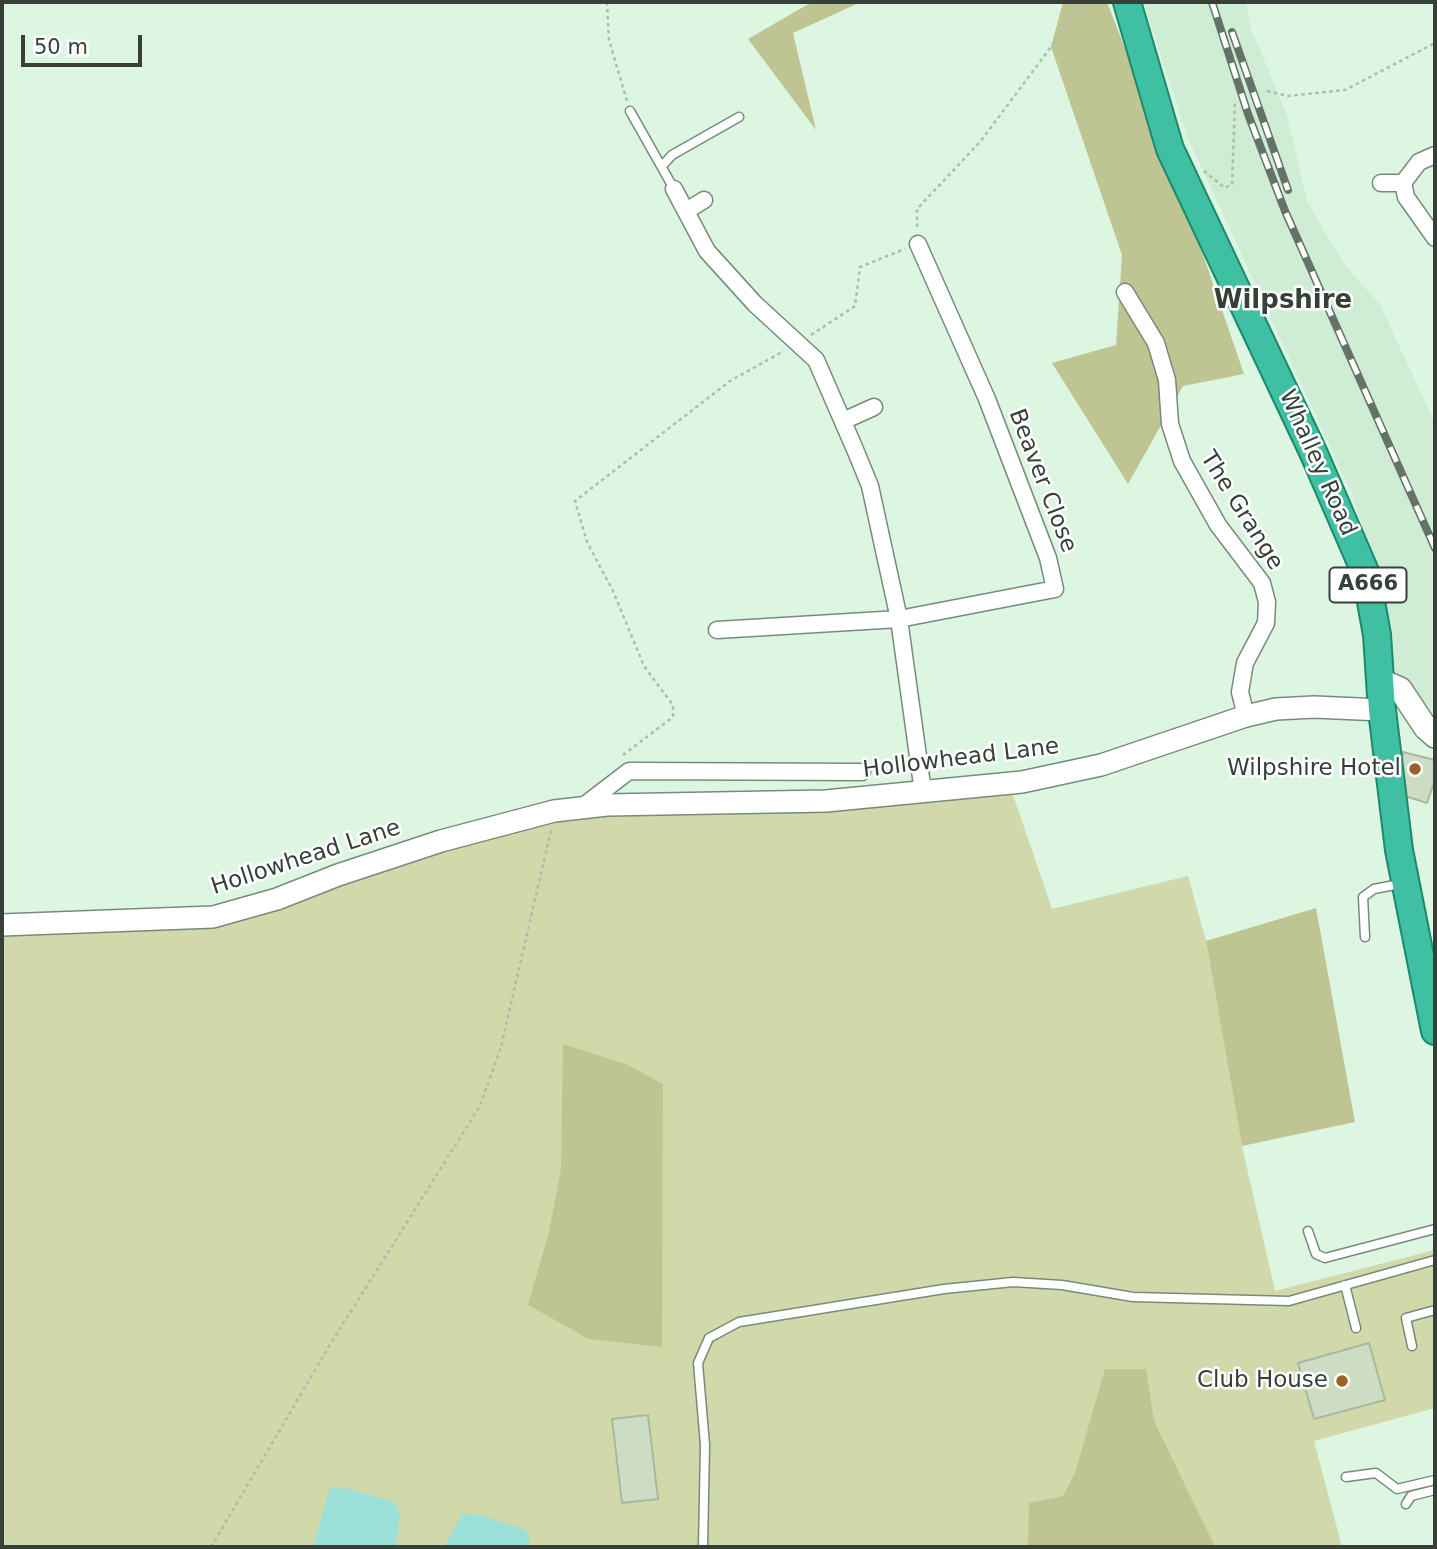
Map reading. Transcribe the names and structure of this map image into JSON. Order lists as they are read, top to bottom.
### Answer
{
  "streets": {
    "highway": ["Whalley Road", "A666"],
    "street": ["Beaver Close", "The Grange", "Hollowhead Lane"]
  },
  "crossings": [
    ["Whalley Road", "Hollowhead Lane"],
    ["The Grange", "Hollowhead Lane"]
  ],
  "districts": ["Wilpshire"],
  "places": ["Wilpshire Hotel", "Club House"],
  "scale_bar": "50 m"
}
